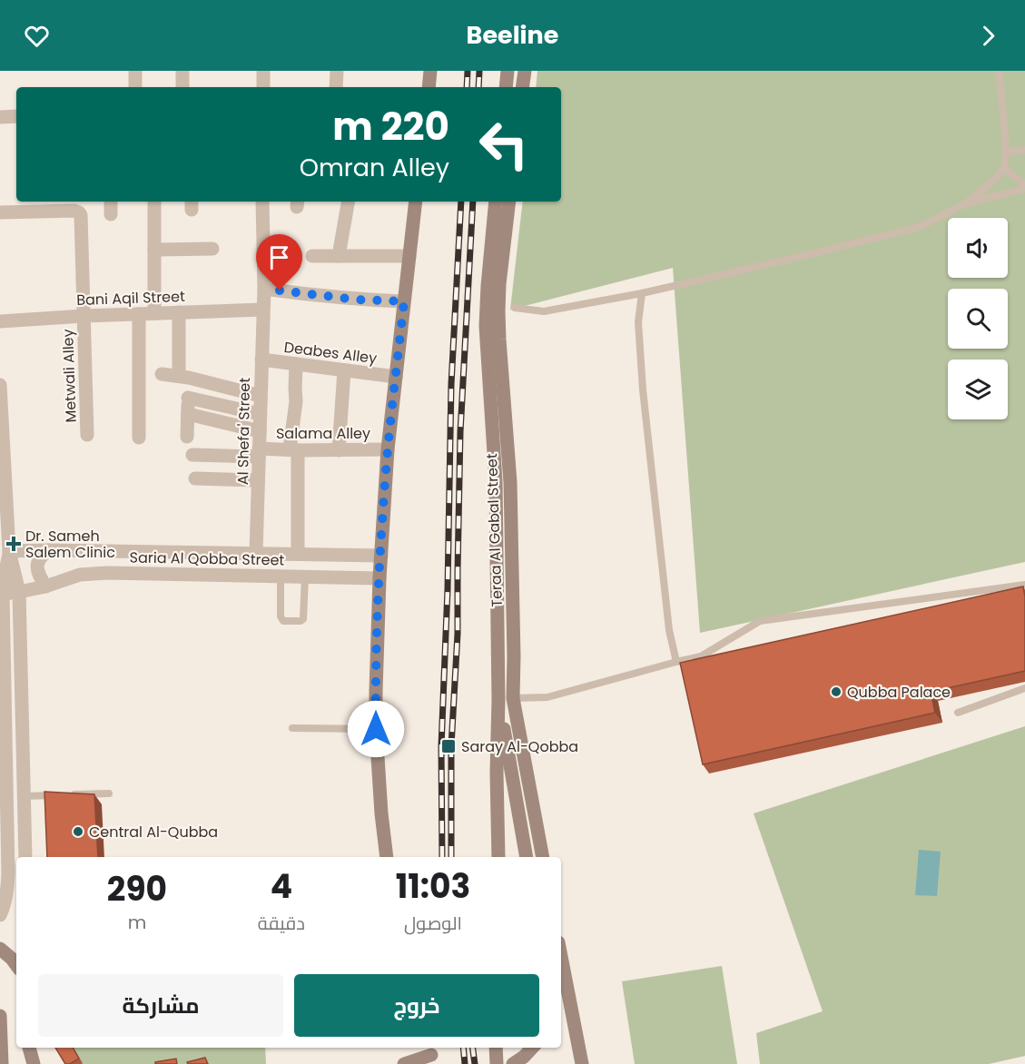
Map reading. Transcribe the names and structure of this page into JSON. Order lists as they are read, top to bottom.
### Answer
{
  "streets": {
    "main road": ["Teraa Al Gabal Street"],
    "street": [
      "Bani Aqil Street",
      "Deabes Alley",
      "Metwali Alley",
      "Al Shefa' Street",
      "Salama Alley",
      "Saria Al Qobba Street"
    ]
  },
  "crossings": [
    ["Bani Aqil Street", "Metwali Alley"],
    ["Bani Aqil Street", "Al Shefa' Street"],
    ["Deabes Alley", "Al Shefa' Street"],
    ["Al Shefa' Street", "Salama Alley"],
    ["Al Shefa' Street", "Saria Al Qobba Street"]
  ],
  "places": {
    "health": ["Dr. Sameh Salem Clinic"],
    "other": ["Qubba Palace", "Central Al-Qubba"],
    "transit": ["Saray Al-Qobba"]
  },
  "page": {
    "header": "Beeline",
    "turn": ["220 m", "Omran Alley"],
    "eta": [
      "11:03",
      "الوصول",
      "4",
      "دقيقة",
      "290",
      "m"
    ],
    "buttons": ["خروج", "مشاركة"]
  }
}
